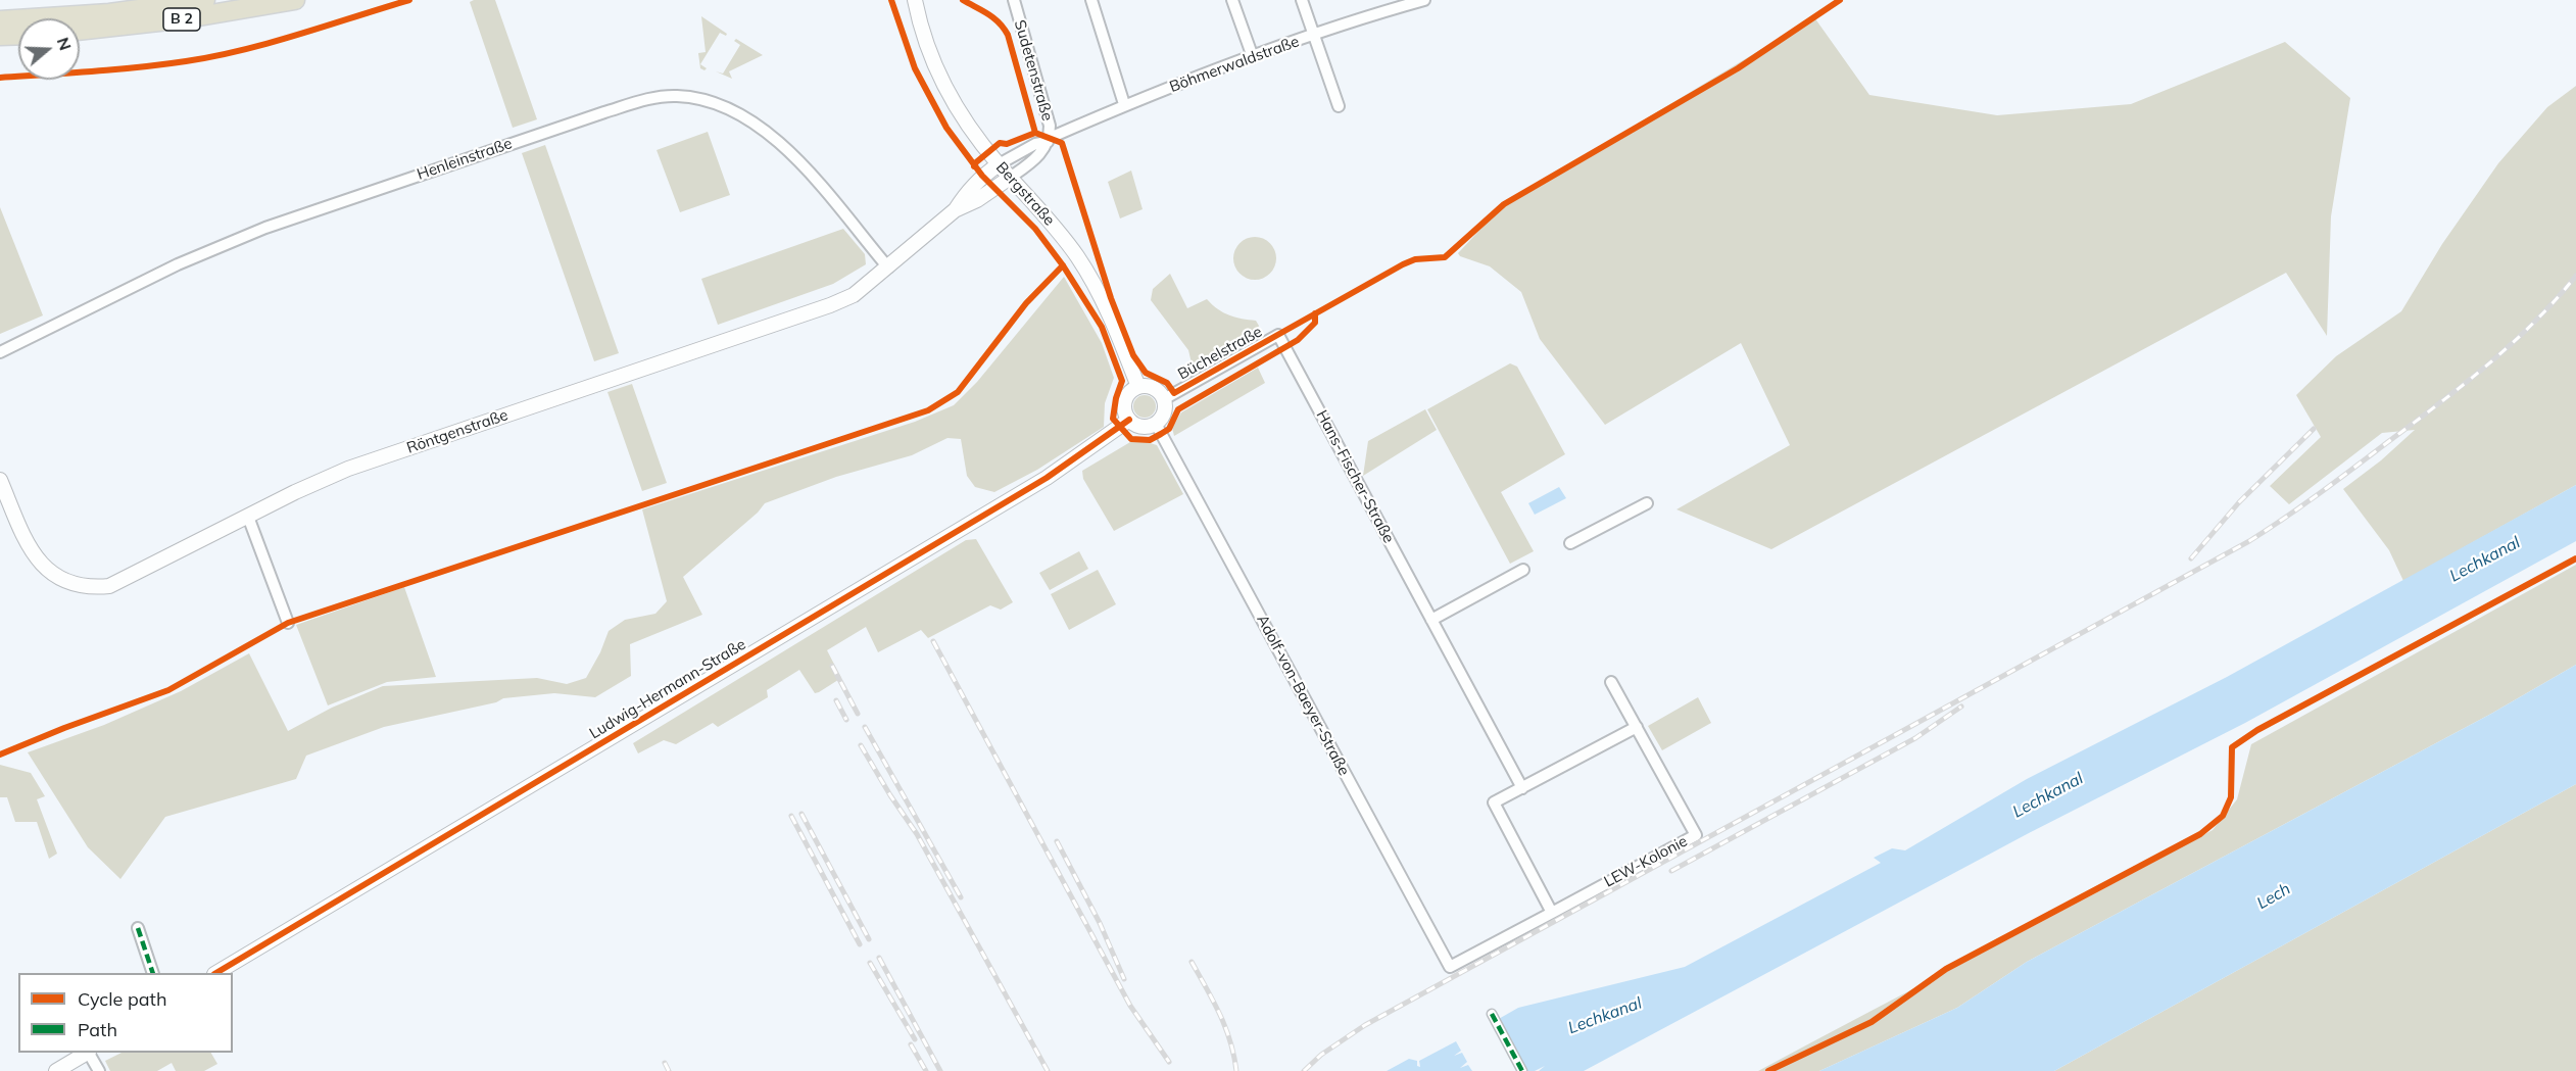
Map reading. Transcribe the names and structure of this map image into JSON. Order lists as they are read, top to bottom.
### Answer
{
  "streets": {
    "highway": ["B 2"],
    "street": [
      "Böhmerwaldstraße",
      "Sudetenstraße",
      "Henleinstraße",
      "Bergstraße",
      "Büchelstraße",
      "Röntgenstraße",
      "Hans-Fischer-Straße",
      "Ludwig-Hermann-Straße",
      "Adolf-von-Baeyer-Straße",
      "LEW-Kolonie"
    ]
  },
  "crossings": [
    ["Böhmerwaldstraße", "Sudetenstraße"],
    ["Sudetenstraße", "Bergstraße"],
    ["Sudetenstraße", "Röntgenstraße"],
    ["Henleinstraße", "Röntgenstraße"],
    ["Bergstraße", "Büchelstraße"],
    ["Bergstraße", "Röntgenstraße"],
    ["Bergstraße", "Ludwig-Hermann-Straße"],
    ["Bergstraße", "Adolf-von-Baeyer-Straße"],
    ["Büchelstraße", "Hans-Fischer-Straße"],
    ["Büchelstraße", "Ludwig-Hermann-Straße"],
    ["Büchelstraße", "Adolf-von-Baeyer-Straße"],
    ["Ludwig-Hermann-Straße", "Adolf-von-Baeyer-Straße"],
    ["Adolf-von-Baeyer-Straße", "LEW-Kolonie"]
  ],
  "water": ["Lechkanal", "Lech"],
  "legend": ["Cycle path", "Path"],
  "north": "right"
}
